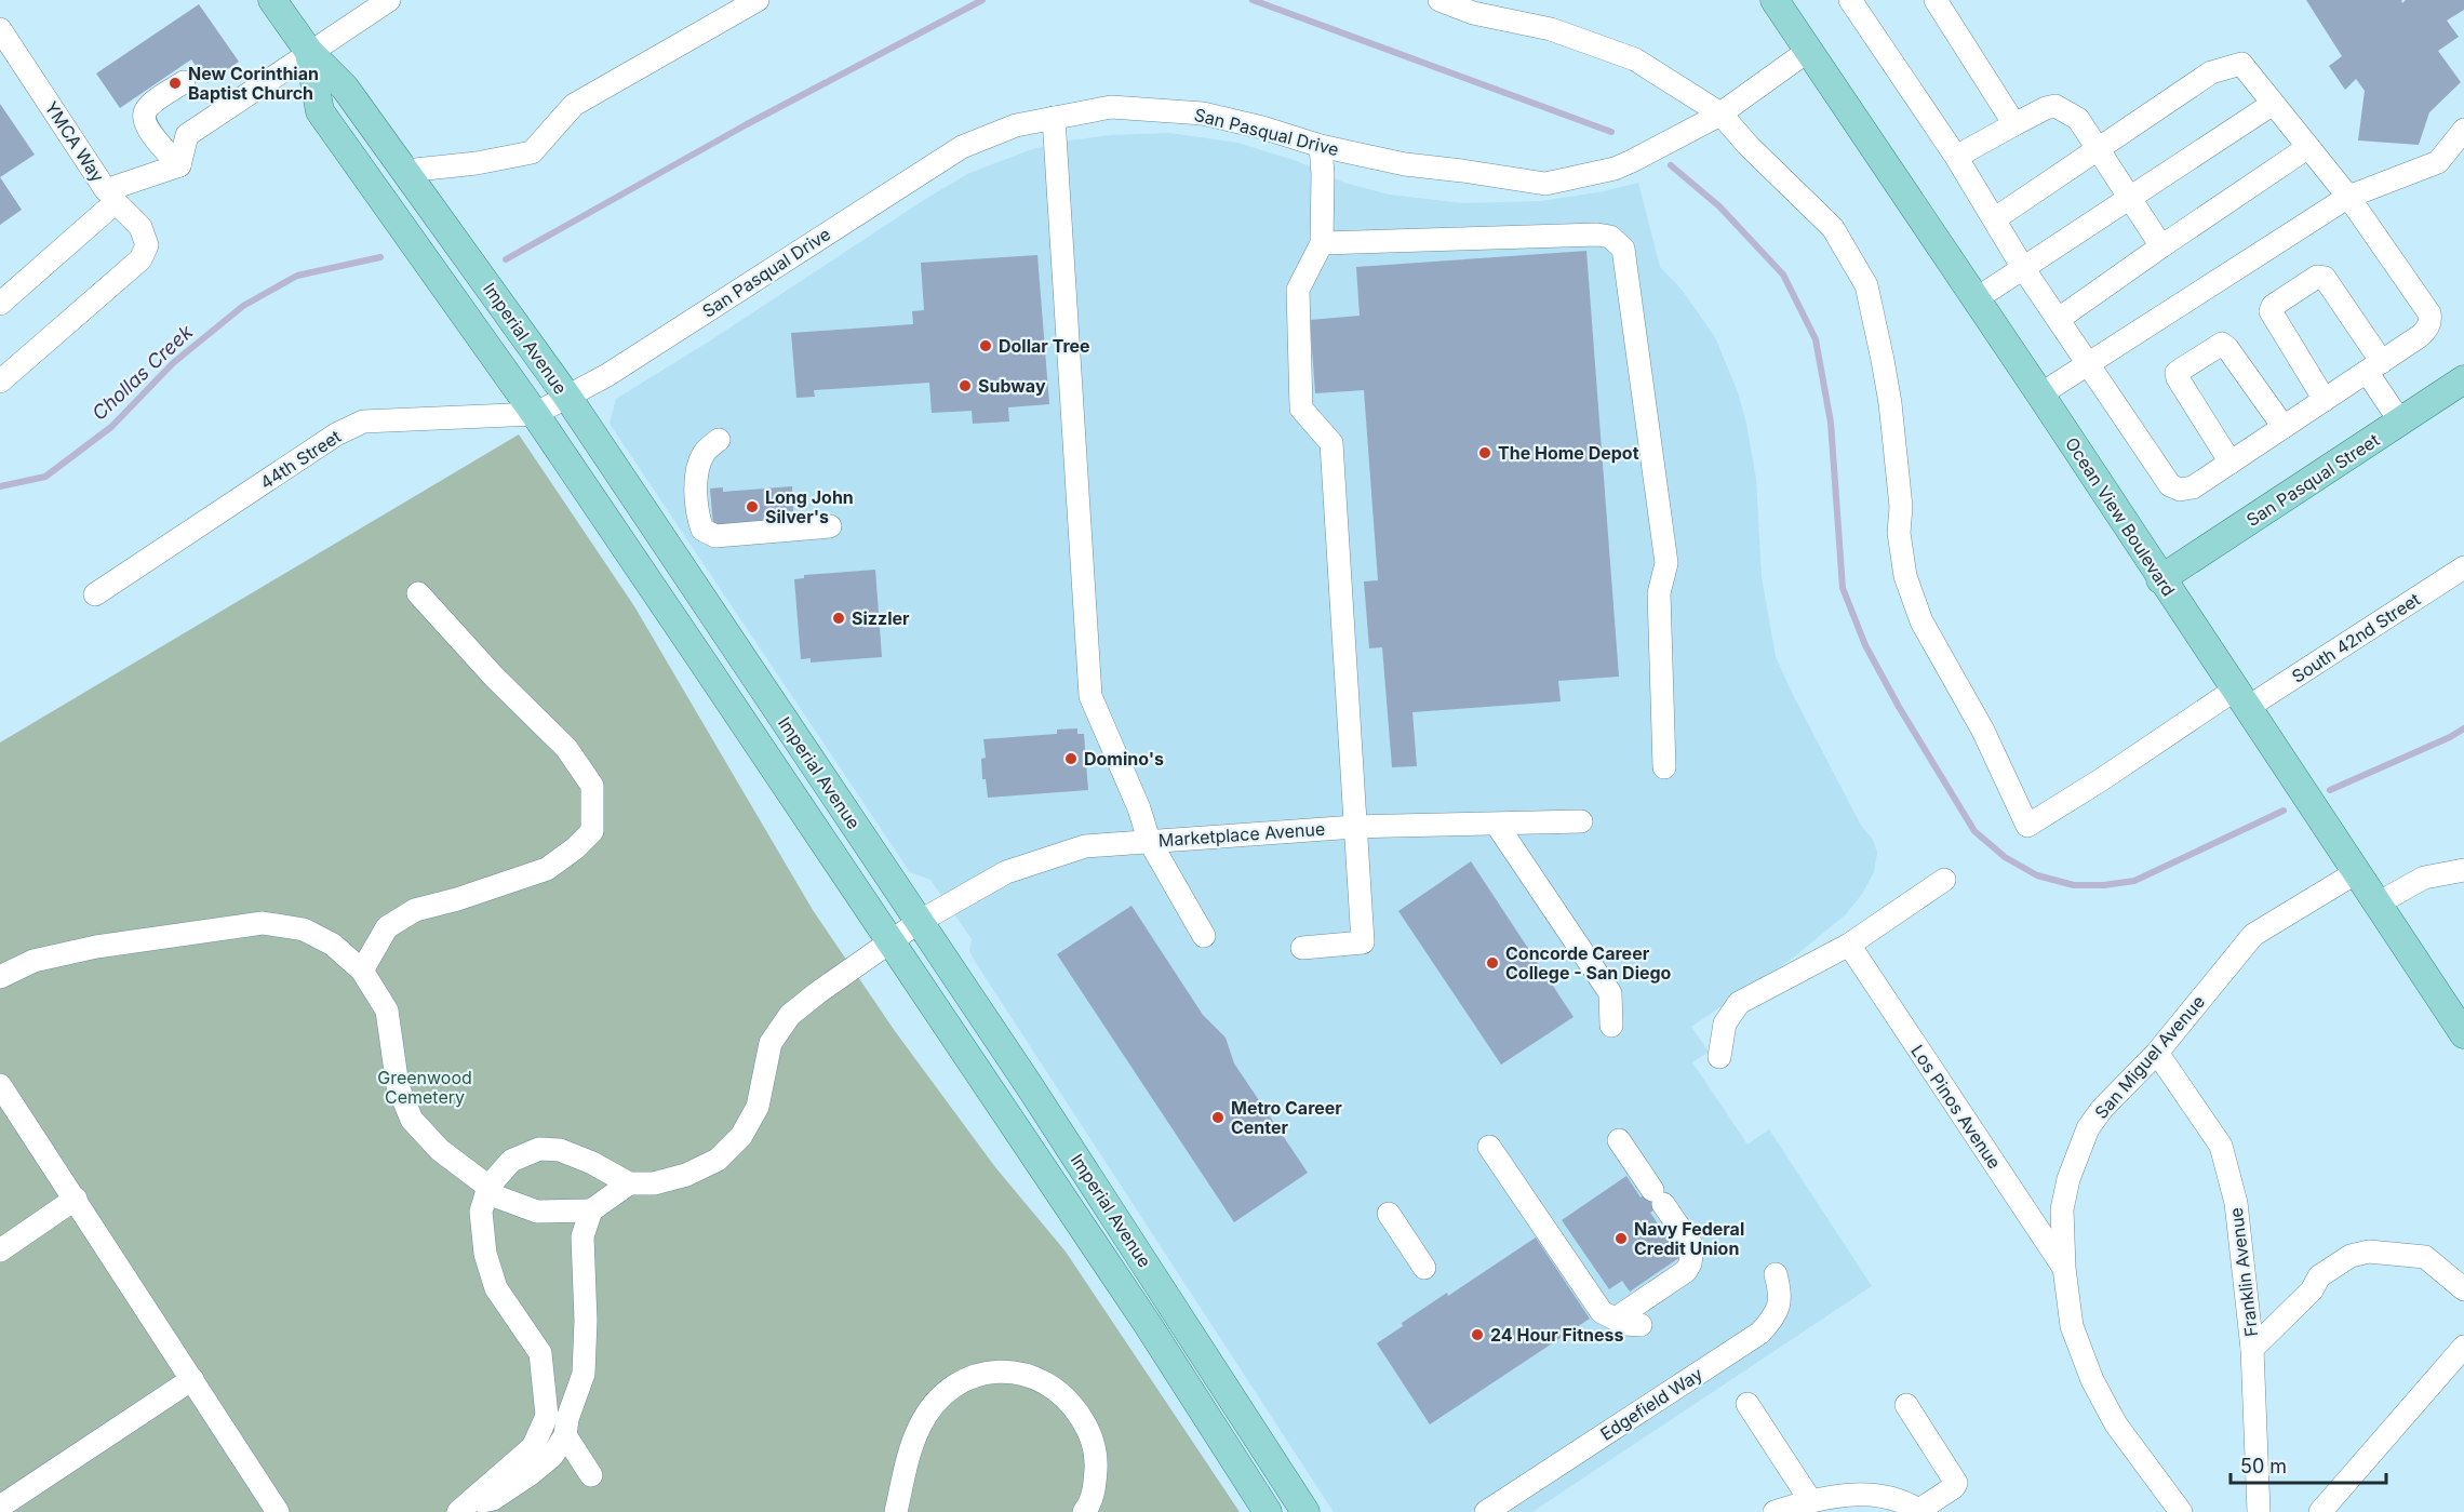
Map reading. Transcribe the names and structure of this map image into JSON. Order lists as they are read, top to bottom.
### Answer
{
  "streets": {
    "main road": ["Imperial Avenue", "San Pasqual Street", "Ocean View Boulevard"],
    "street": [
      "San Pasqual Drive",
      "YMCA Way",
      "44th Street",
      "South 42nd Street",
      "Marketplace Avenue",
      "San Miguel Avenue",
      "Los Pinos Avenue",
      "Franklin Avenue",
      "Edgefield Way"
    ]
  },
  "crossings": [
    ["San Pasqual Drive", "Imperial Avenue"],
    ["San Pasqual Drive", "44th Street"],
    ["San Pasqual Drive", "Ocean View Boulevard"],
    ["Imperial Avenue", "44th Street"],
    ["Imperial Avenue", "Marketplace Avenue"],
    ["San Pasqual Street", "Ocean View Boulevard"],
    ["Ocean View Boulevard", "South 42nd Street"],
    ["Ocean View Boulevard", "San Miguel Avenue"],
    ["San Miguel Avenue", "Los Pinos Avenue"],
    ["San Miguel Avenue", "Franklin Avenue"]
  ],
  "water": ["Chollas Creek"],
  "parks": ["Greenwood Cemetery"],
  "places": [
    "New Corinthian Baptist Church",
    "Dollar Tree",
    "Subway",
    "The Home Depot",
    "Long John Silver's",
    "Sizzler",
    "Domino's",
    "Concorde Career College - San Diego",
    "Metro Career Center",
    "Navy Federal Credit Union",
    "24 Hour Fitness"
  ],
  "scale_bar": "50 m"
}
